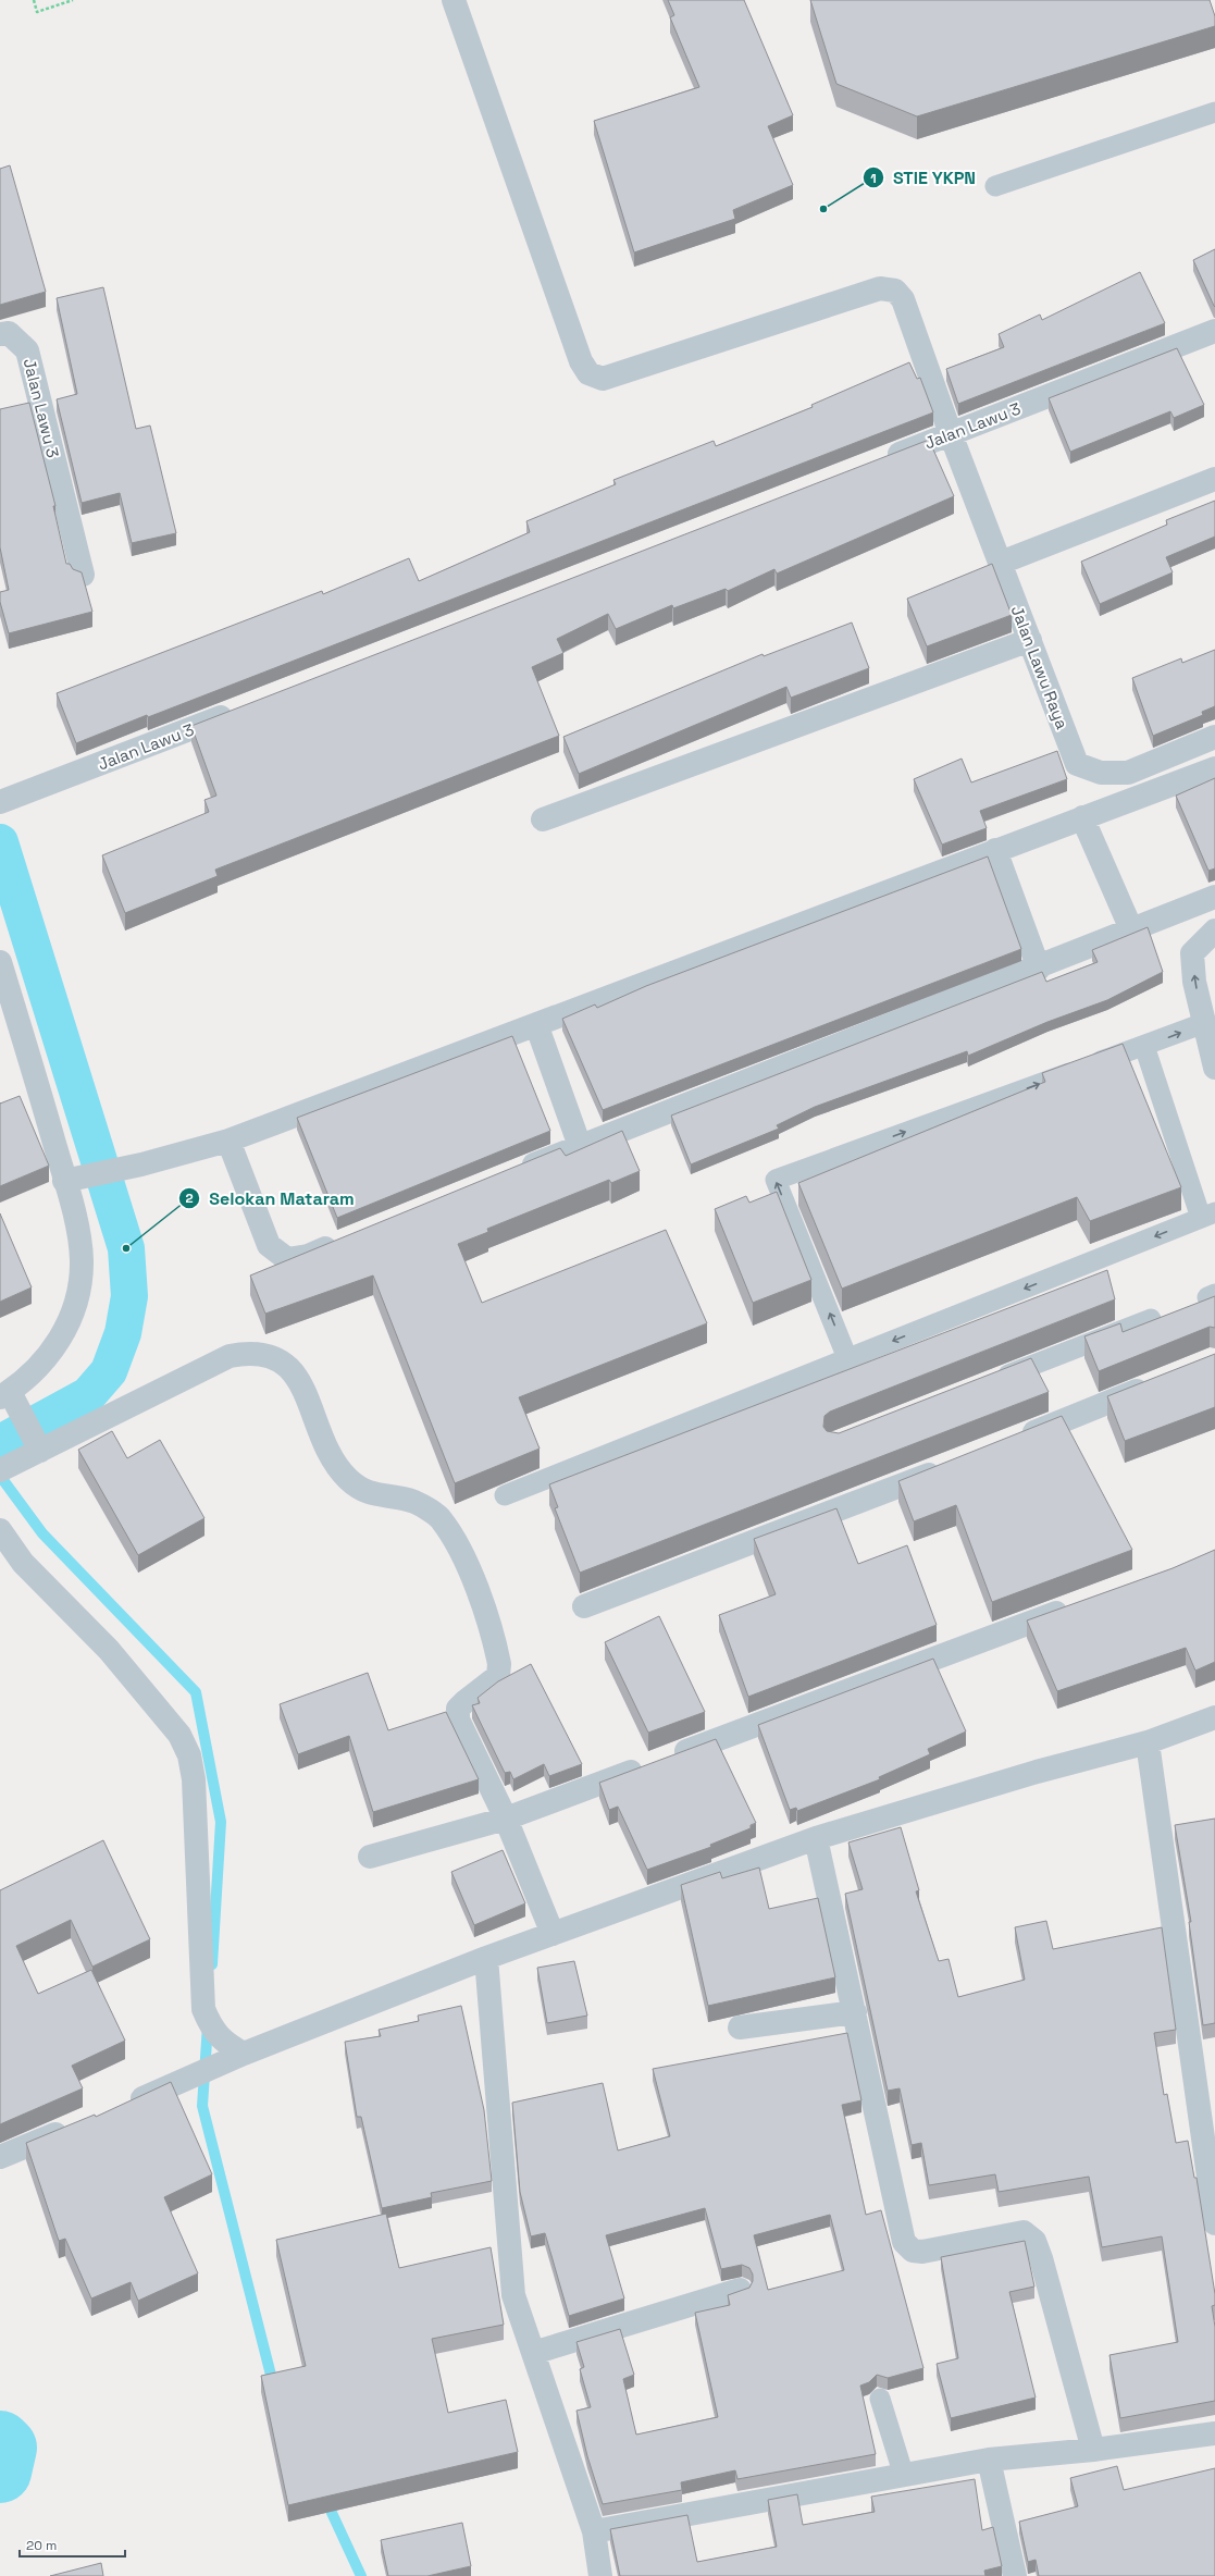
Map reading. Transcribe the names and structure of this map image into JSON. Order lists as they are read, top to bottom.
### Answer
{
  "streets": {
    "street": ["Jalan Lawu 3", "Jalan Lawu Raya"]
  },
  "crossings": [
    ["Jalan Lawu 3", "Jalan Lawu Raya"]
  ],
  "places": ["STIE YKPN", "Selokan Mataram"],
  "scale_bar": "20 m"
}
